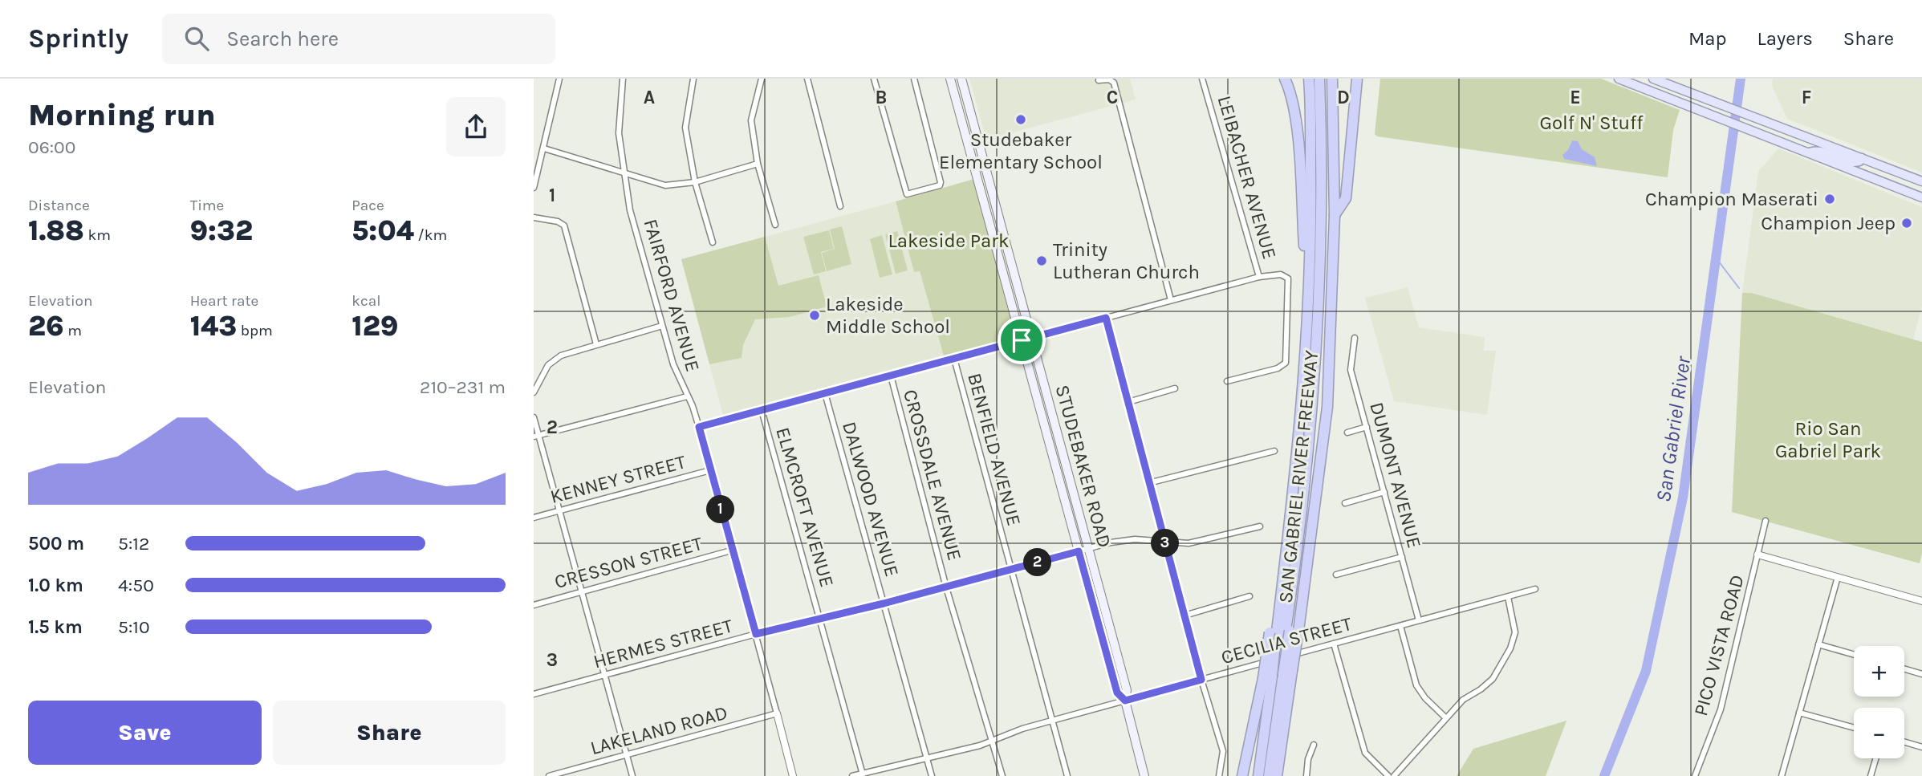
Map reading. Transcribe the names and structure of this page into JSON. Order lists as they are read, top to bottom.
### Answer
{
  "streets": {
    "highway": ["SAN GABRIEL RIVER FREEWAY"],
    "main road": ["STUDEBAKER ROAD"],
    "street": [
      "LEIBACHER AVENUE",
      "FAIRFORD AVENUE",
      "BENFIELD AVENUE",
      "CROSSDALE AVENUE",
      "DUMONT AVENUE",
      "KENNEY STREET",
      "DALWOOD AVENUE",
      "ELMCROFT AVENUE",
      "CRESSON STREET",
      "CECILIA STREET",
      "HERMES STREET",
      "PICO VISTA ROAD",
      "LAKELAND ROAD"
    ]
  },
  "crossings": [
    ["LEIBACHER AVENUE", "KENNEY STREET"],
    ["FAIRFORD AVENUE", "KENNEY STREET"],
    ["FAIRFORD AVENUE", "CRESSON STREET"],
    ["FAIRFORD AVENUE", "HERMES STREET"],
    ["FAIRFORD AVENUE", "LAKELAND ROAD"],
    ["BENFIELD AVENUE", "KENNEY STREET"],
    ["BENFIELD AVENUE", "CECILIA STREET"],
    ["BENFIELD AVENUE", "HERMES STREET"],
    ["STUDEBAKER ROAD", "KENNEY STREET"],
    ["STUDEBAKER ROAD", "CECILIA STREET"],
    ["STUDEBAKER ROAD", "HERMES STREET"],
    ["CROSSDALE AVENUE", "KENNEY STREET"],
    ["CROSSDALE AVENUE", "CECILIA STREET"],
    ["CROSSDALE AVENUE", "HERMES STREET"],
    ["DUMONT AVENUE", "CECILIA STREET"],
    ["KENNEY STREET", "DALWOOD AVENUE"],
    ["KENNEY STREET", "ELMCROFT AVENUE"],
    ["DALWOOD AVENUE", "CECILIA STREET"],
    ["DALWOOD AVENUE", "HERMES STREET"],
    ["ELMCROFT AVENUE", "CECILIA STREET"],
    ["ELMCROFT AVENUE", "HERMES STREET"]
  ],
  "water": ["San Gabriel River"],
  "parks": ["Golf N' Stuff", "Lakeside Park", "Rio San Gabriel Park"],
  "places": [
    "Studebaker Elementary School",
    "Champion Maserati",
    "Champion Jeep",
    "Trinity Lutheran Church",
    "Lakeside Middle School"
  ],
  "page": {
    "header": "Sprintly",
    "search": "Search here",
    "nav": ["Map", "Layers", "Share"],
    "heading": ["Morning run", "06:00"],
    "stats": [
      ["Distance", "1.88 km"],
      ["Time", "9:32"],
      ["Pace", "5:04 /km"],
      ["Elevation", "26 m"],
      ["Heart rate", "143 bpm"],
      ["kcal", "129"]
    ],
    "chart": ["Elevation", "210–231 m"],
    "pins": ["1", "3", "2"],
    "list": [
      {
        "name": "500 m",
        "note": "5:12"
      },
      {
        "name": "1.0 km",
        "note": "4:50"
      },
      {
        "name": "1.5 km",
        "note": "5:10"
      }
    ],
    "map_buttons": ["+", "−"],
    "buttons": ["Save", "Share"]
  },
  "grid": {
    "columns": [
      "A",
      "B",
      "C",
      "D",
      "E",
      "F"
    ],
    "rows": ["1", "2", "3"]
  }
}
